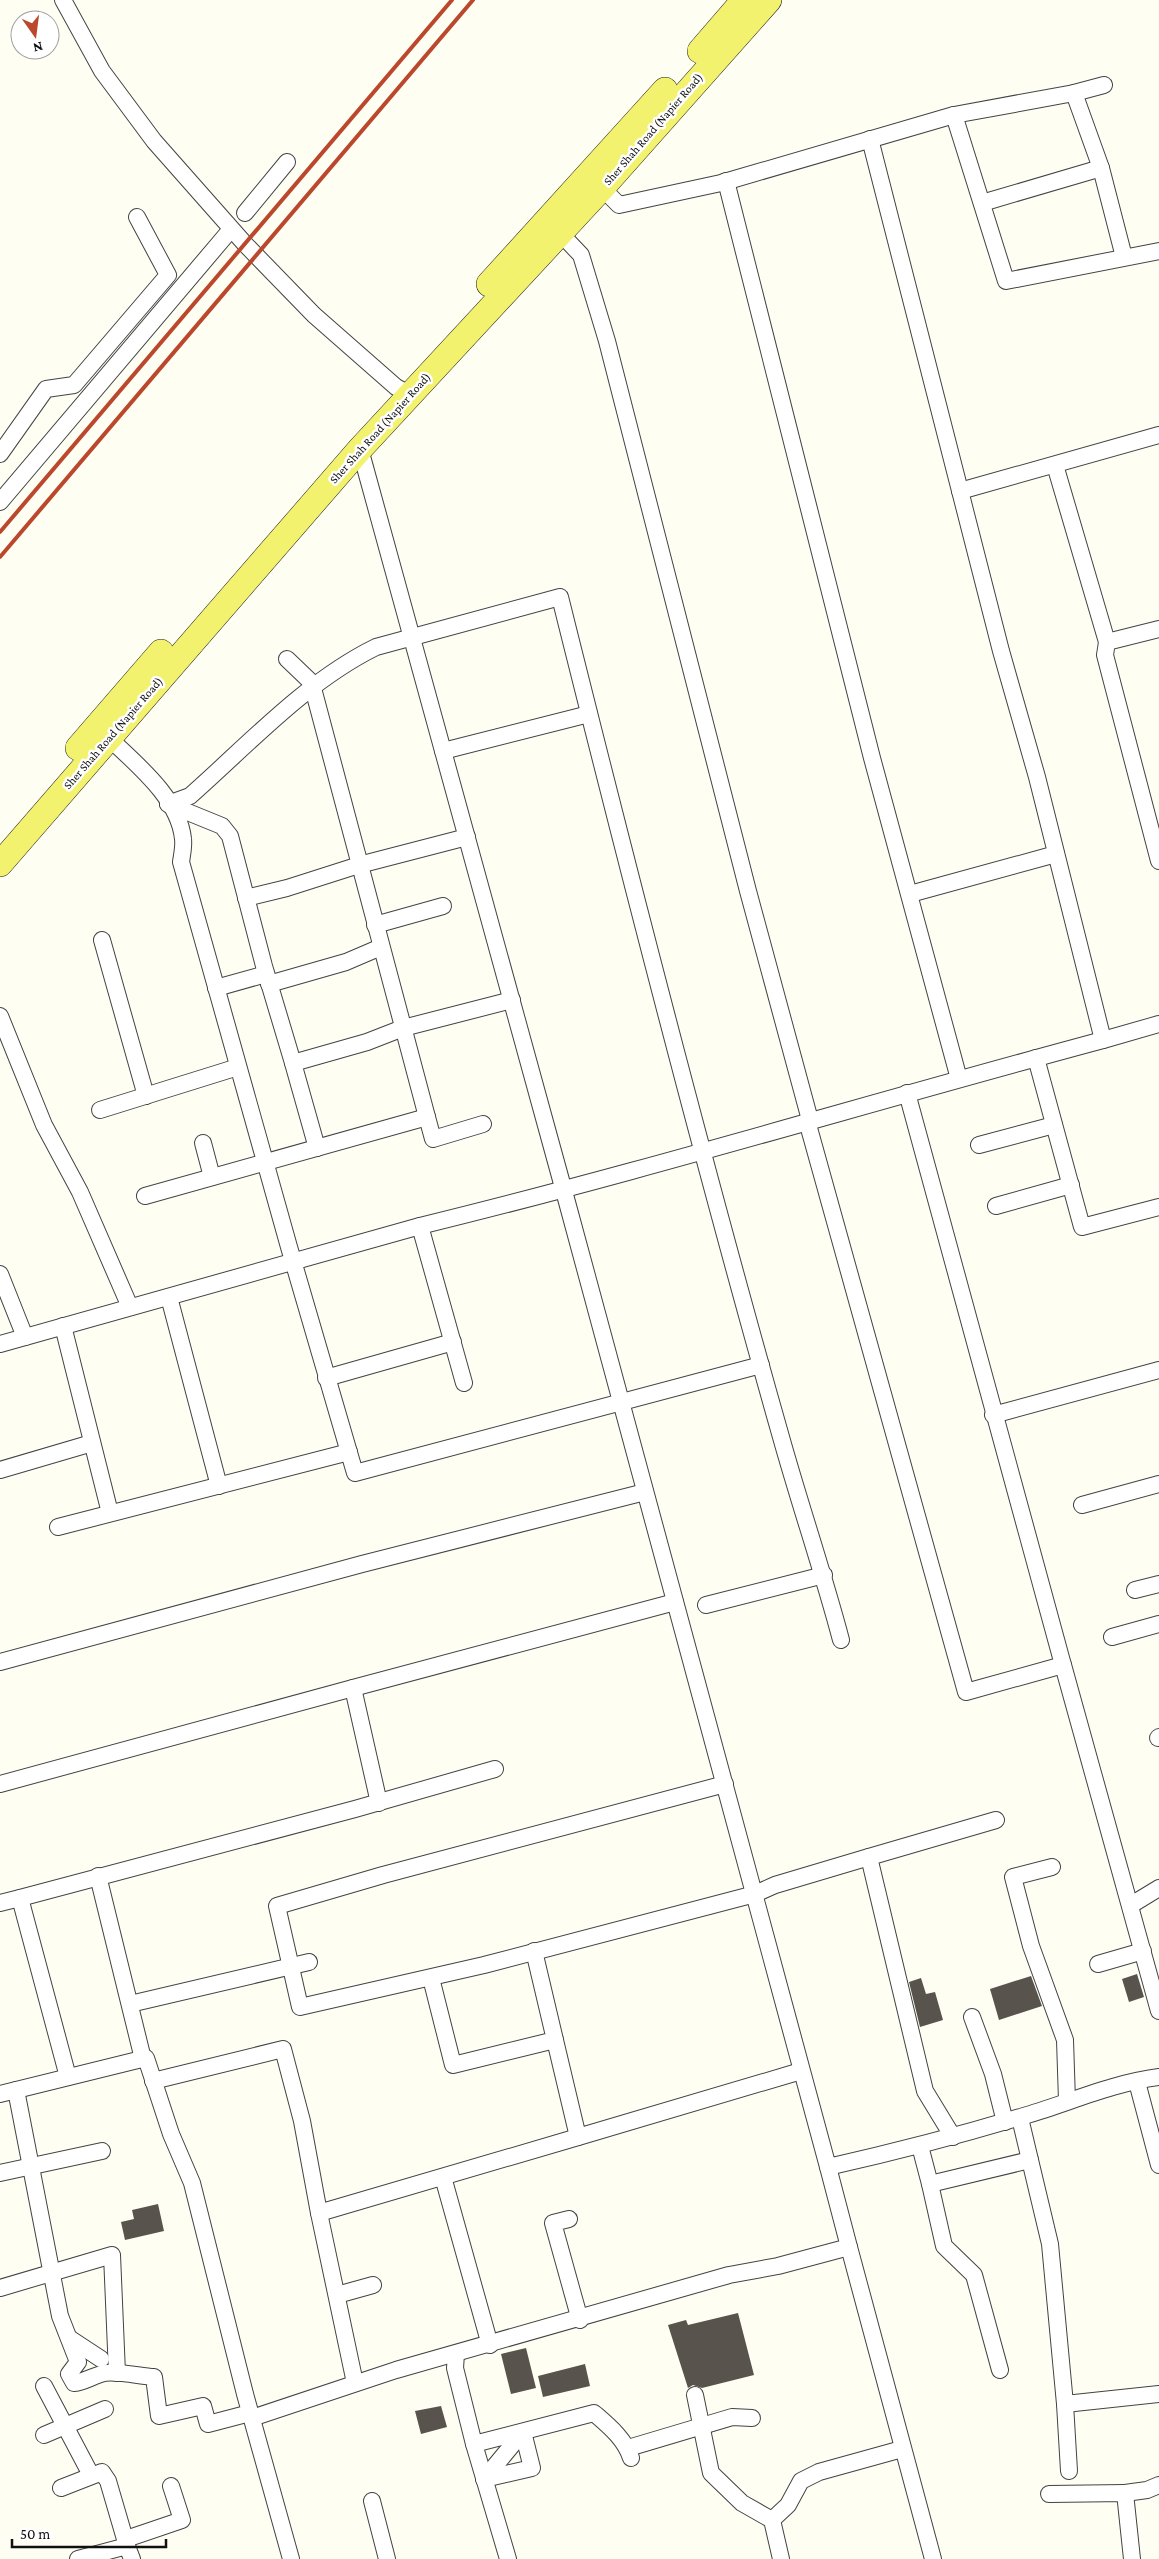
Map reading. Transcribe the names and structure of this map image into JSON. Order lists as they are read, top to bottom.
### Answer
{
  "streets": {
    "main road": ["Sher Shah Road (Napier Road)"]
  },
  "scale_bar": "50 m",
  "north": "bottom"
}
